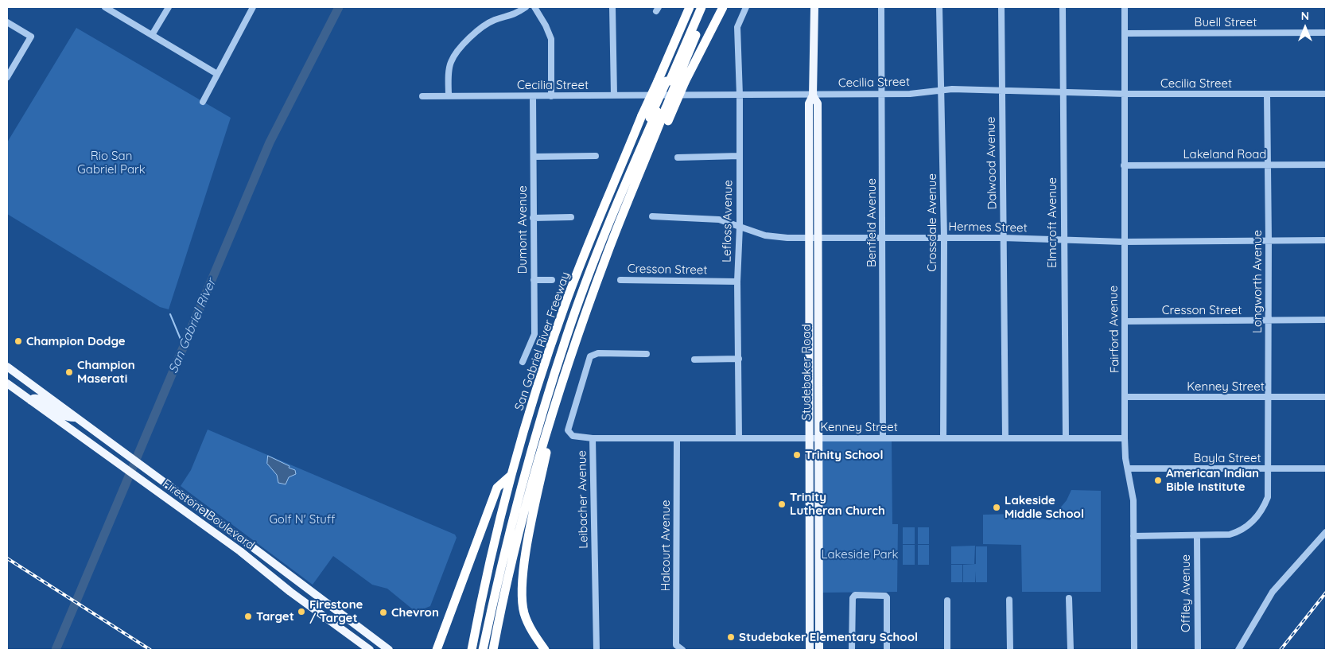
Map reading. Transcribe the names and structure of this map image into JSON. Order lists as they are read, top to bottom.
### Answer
{
  "streets": {
    "highway": ["San Gabriel River Freeway"],
    "main road": ["Studebaker Road", "Firestone Boulevard"],
    "street": [
      "Buell Street",
      "Cecilia Street",
      "Lakeland Road",
      "Dalwood Avenue",
      "Lefloss Avenue",
      "Benfield Avenue",
      "Crossdale Avenue",
      "Elmcroft Avenue",
      "Hermes Street",
      "Dumont Avenue",
      "Cresson Street",
      "Longworth Avenue",
      "Fairford Avenue",
      "Kenney Street",
      "Bayla Street",
      "Leibacher Avenue",
      "Halcourt Avenue",
      "Offley Avenue"
    ]
  },
  "crossings": [
    ["Buell Street", "Fairford Avenue"],
    ["Cecilia Street", "Dalwood Avenue"],
    ["Cecilia Street", "Lefloss Avenue"],
    ["Cecilia Street", "Benfield Avenue"],
    ["Cecilia Street", "Crossdale Avenue"],
    ["Cecilia Street", "Elmcroft Avenue"],
    ["Cecilia Street", "Dumont Avenue"],
    ["Cecilia Street", "Longworth Avenue"],
    ["Cecilia Street", "Fairford Avenue"],
    ["Cecilia Street", "Studebaker Road"],
    ["Lakeland Road", "Longworth Avenue"],
    ["Lakeland Road", "Fairford Avenue"],
    ["Dalwood Avenue", "Hermes Street"],
    ["Dalwood Avenue", "Kenney Street"],
    ["Lefloss Avenue", "Hermes Street"],
    ["Lefloss Avenue", "Cresson Street"],
    ["Lefloss Avenue", "Kenney Street"],
    ["Benfield Avenue", "Hermes Street"],
    ["Benfield Avenue", "Kenney Street"],
    ["Crossdale Avenue", "Hermes Street"],
    ["Crossdale Avenue", "Kenney Street"],
    ["Elmcroft Avenue", "Hermes Street"],
    ["Elmcroft Avenue", "Kenney Street"],
    ["Hermes Street", "Longworth Avenue"],
    ["Hermes Street", "Fairford Avenue"],
    ["Hermes Street", "Studebaker Road"],
    ["Cresson Street", "Longworth Avenue"],
    ["Cresson Street", "Fairford Avenue"],
    ["Longworth Avenue", "Kenney Street"],
    ["Longworth Avenue", "Bayla Street"],
    ["Longworth Avenue", "Offley Avenue"],
    ["Fairford Avenue", "Kenney Street"],
    ["Fairford Avenue", "Bayla Street"],
    ["Studebaker Road", "Kenney Street"],
    ["Kenney Street", "Leibacher Avenue"],
    ["Kenney Street", "Halcourt Avenue"]
  ],
  "water": ["San Gabriel River"],
  "parks": ["Rio San Gabriel Park", "Golf N' Stuff", "Lakeside Park"],
  "places": [
    "Champion Dodge",
    "Champion Maserati",
    "Trinity School",
    "American Indian Bible Institute",
    "Trinity Lutheran Church",
    "Lakeside Middle School",
    "Firestone / Target",
    "Chevron",
    "Target",
    "Studebaker Elementary School"
  ],
  "north": "top"
}
